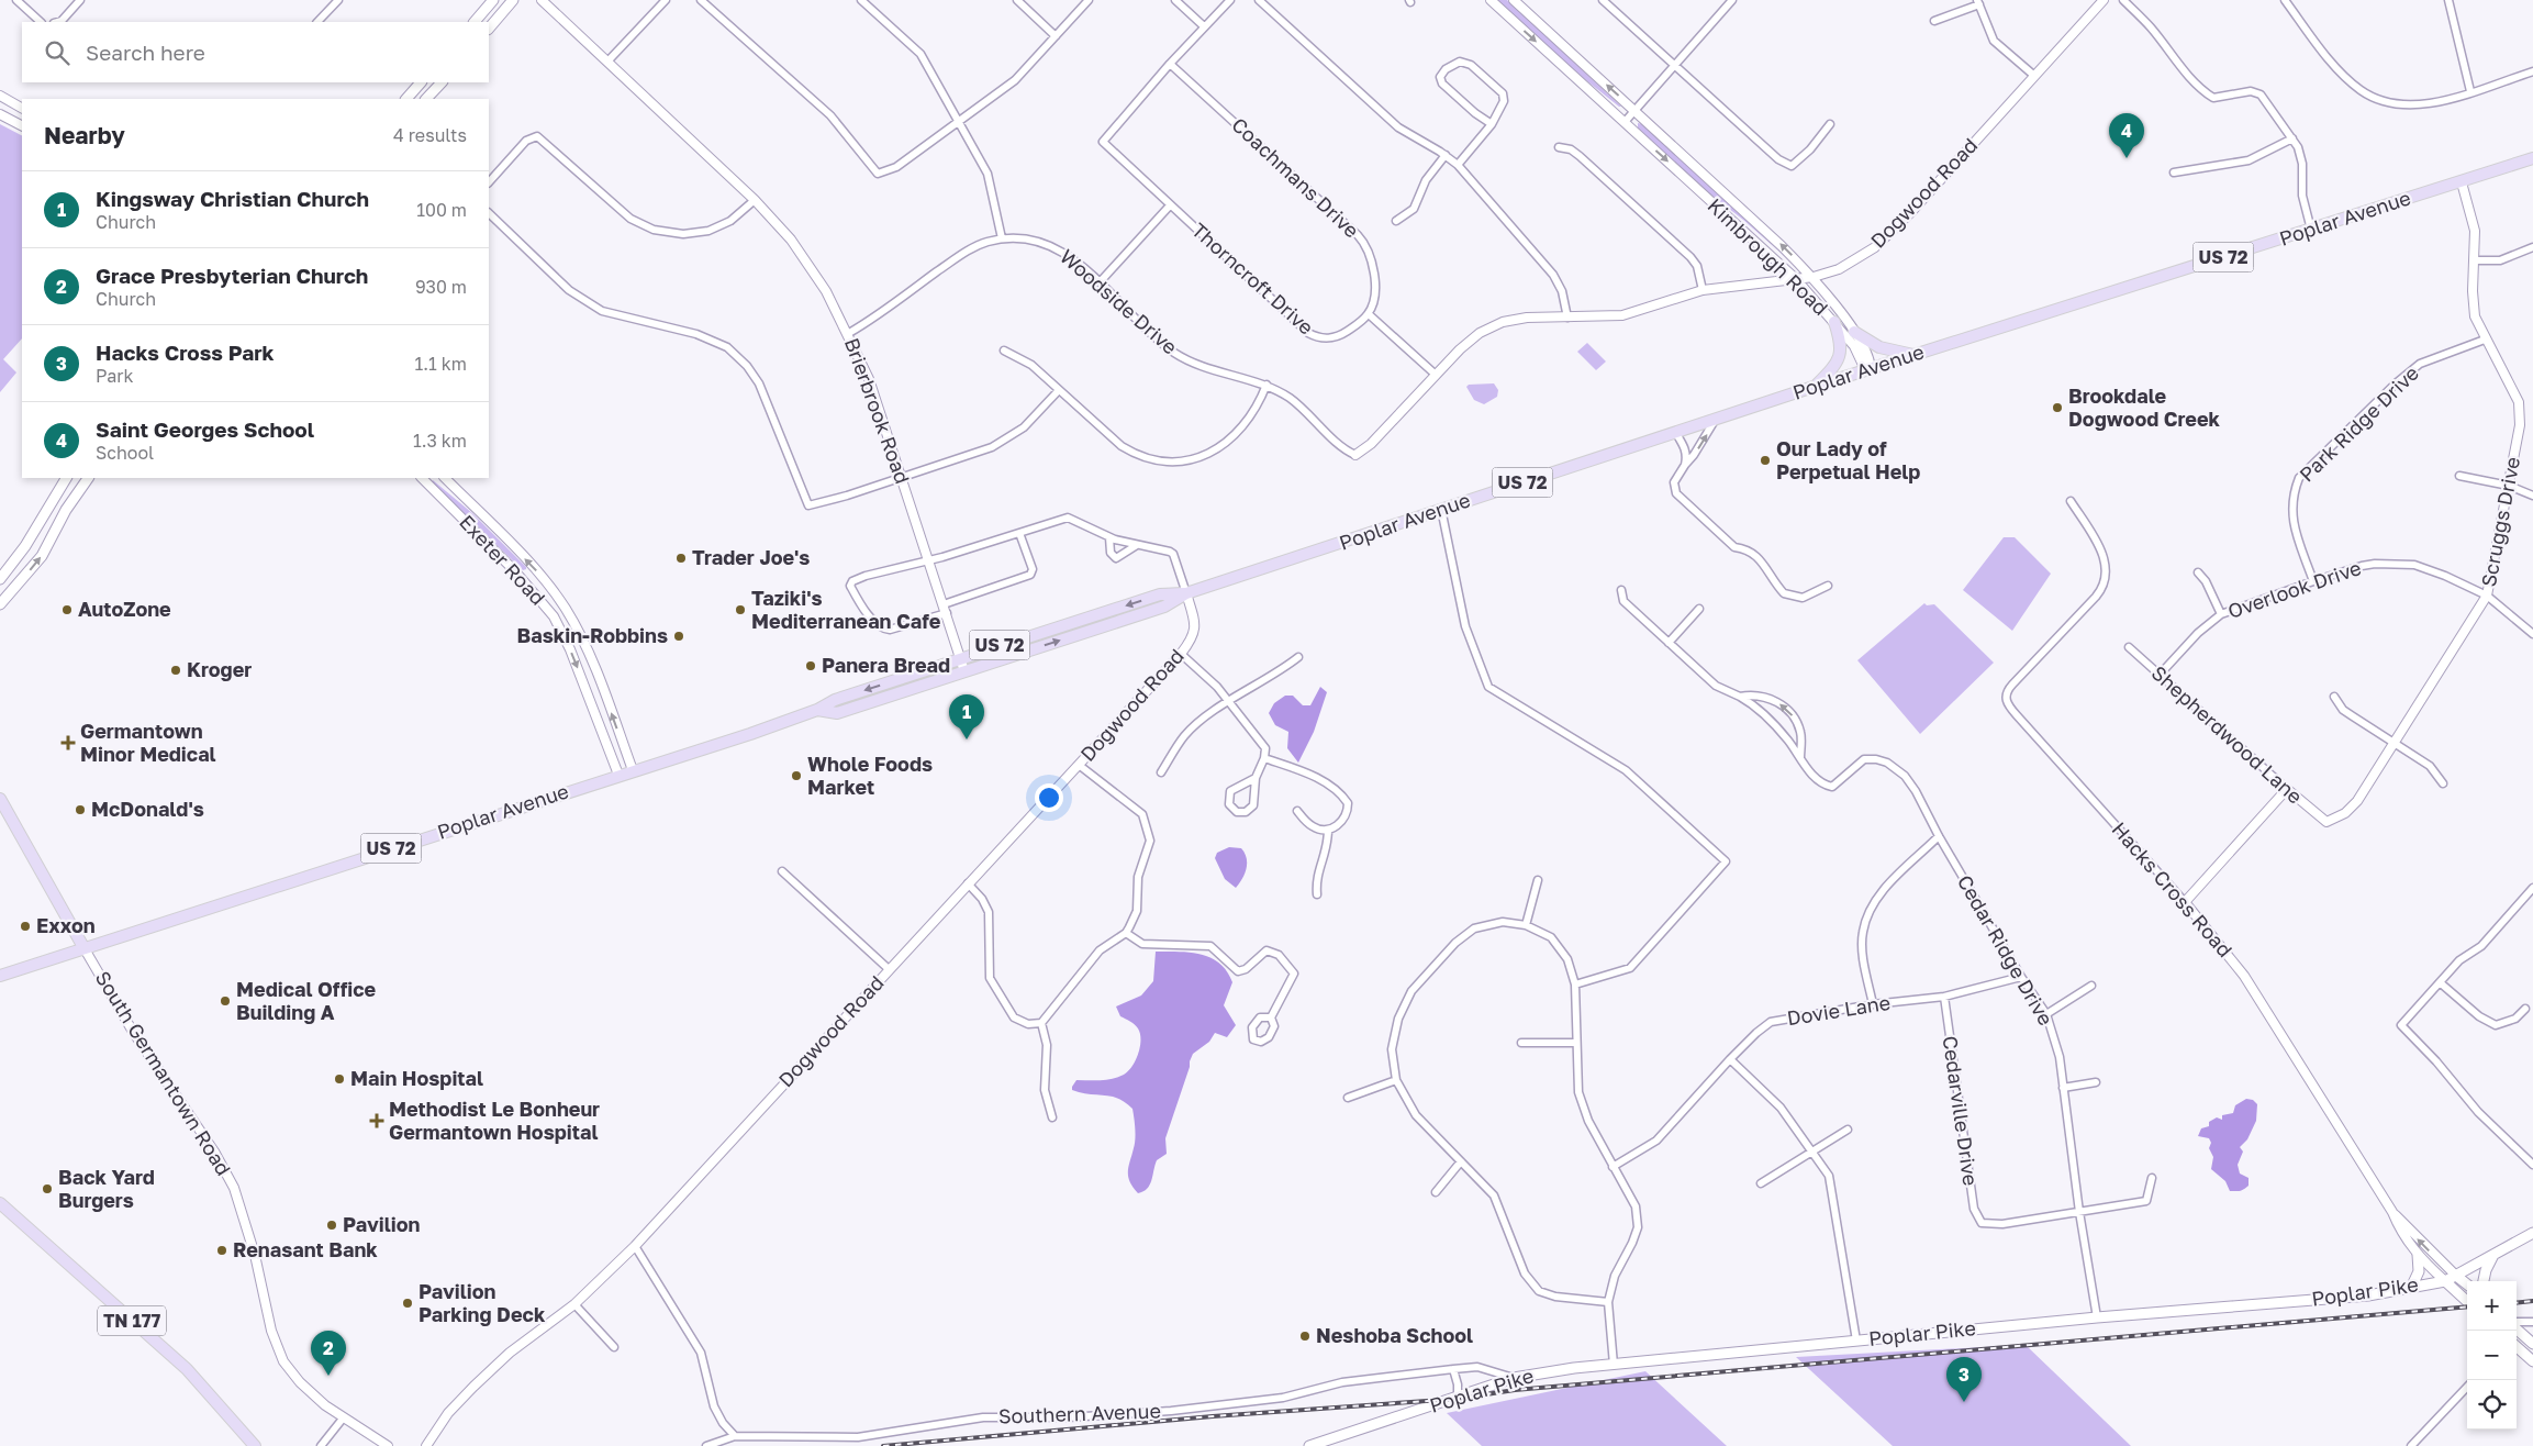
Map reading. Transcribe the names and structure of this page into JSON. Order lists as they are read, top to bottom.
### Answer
{
  "streets": {
    "main road": [
      "Poplar Avenue",
      "US 72",
      "Hacks Cross Road",
      "South Germantown Road",
      "Poplar Pike",
      "TN 177"
    ],
    "street": [
      "Coachmans Drive",
      "Dogwood Road",
      "Kimbrough Road",
      "Thorncroft Drive",
      "Woodside Drive",
      "Brierbrook Road",
      "Park Ridge Drive",
      "Scruggs Drive",
      "Exeter Road",
      "Overlook Drive",
      "Shepherdwood Lane",
      "Cedar Ridge Drive",
      "Dovie Lane",
      "Cedarville Drive",
      "Southern Avenue"
    ]
  },
  "crossings": [
    ["Coachmans Drive", "Thorncroft Drive"],
    ["Dogwood Road", "Poplar Avenue"],
    ["Dogwood Road", "Kimbrough Road"],
    ["Dogwood Road", "Woodside Drive"],
    ["Poplar Avenue", "Kimbrough Road"],
    ["Poplar Avenue", "Brierbrook Road"],
    ["Poplar Avenue", "Scruggs Drive"],
    ["Poplar Avenue", "Exeter Road"],
    ["Poplar Avenue", "South Germantown Road"],
    ["Woodside Drive", "Brierbrook Road"],
    ["Park Ridge Drive", "Scruggs Drive"],
    ["Park Ridge Drive", "Overlook Drive"],
    ["Scruggs Drive", "Overlook Drive"],
    ["Scruggs Drive", "Shepherdwood Lane"],
    ["Overlook Drive", "Shepherdwood Lane"],
    ["Hacks Cross Road", "Poplar Pike"],
    ["Cedar Ridge Drive", "Dovie Lane"],
    ["Cedar Ridge Drive", "Cedarville Drive"],
    ["Cedar Ridge Drive", "Poplar Pike"],
    ["Dovie Lane", "Cedarville Drive"],
    ["Poplar Pike", "Southern Avenue"]
  ],
  "places": {
    "other": [
      "Brookdale Dogwood Creek",
      "Our Lady of Perpetual Help",
      "Trader Joe's",
      "AutoZone",
      "Taziki's Mediterranean Cafe",
      "Baskin-Robbins",
      "Panera Bread",
      "Kroger",
      "Whole Foods Market",
      "McDonald's",
      "Exxon",
      "Medical Office Building A",
      "Main Hospital",
      "Back Yard Burgers",
      "Pavilion",
      "Renasant Bank",
      "Pavilion Parking Deck",
      "Neshoba School"
    ],
    "health": ["Germantown Minor Medical", "Methodist Le Bonheur Germantown Hospital"]
  },
  "page": {
    "search": "Search here",
    "heading": ["Nearby", "4 results"],
    "pins": [
      "4",
      "1",
      "2",
      "3"
    ],
    "list": [
      {
        "mark": "1",
        "name": "Kingsway Christian Church",
        "note": "Church",
        "value": "100 m"
      },
      {
        "mark": "2",
        "name": "Grace Presbyterian Church",
        "note": "Church",
        "value": "930 m"
      },
      {
        "mark": "3",
        "name": "Hacks Cross Park",
        "note": "Park",
        "value": "1.1 km"
      },
      {
        "mark": "4",
        "name": "Saint Georges School",
        "note": "School",
        "value": "1.3 km"
      }
    ],
    "map_buttons": ["+", "−"]
  }
}
